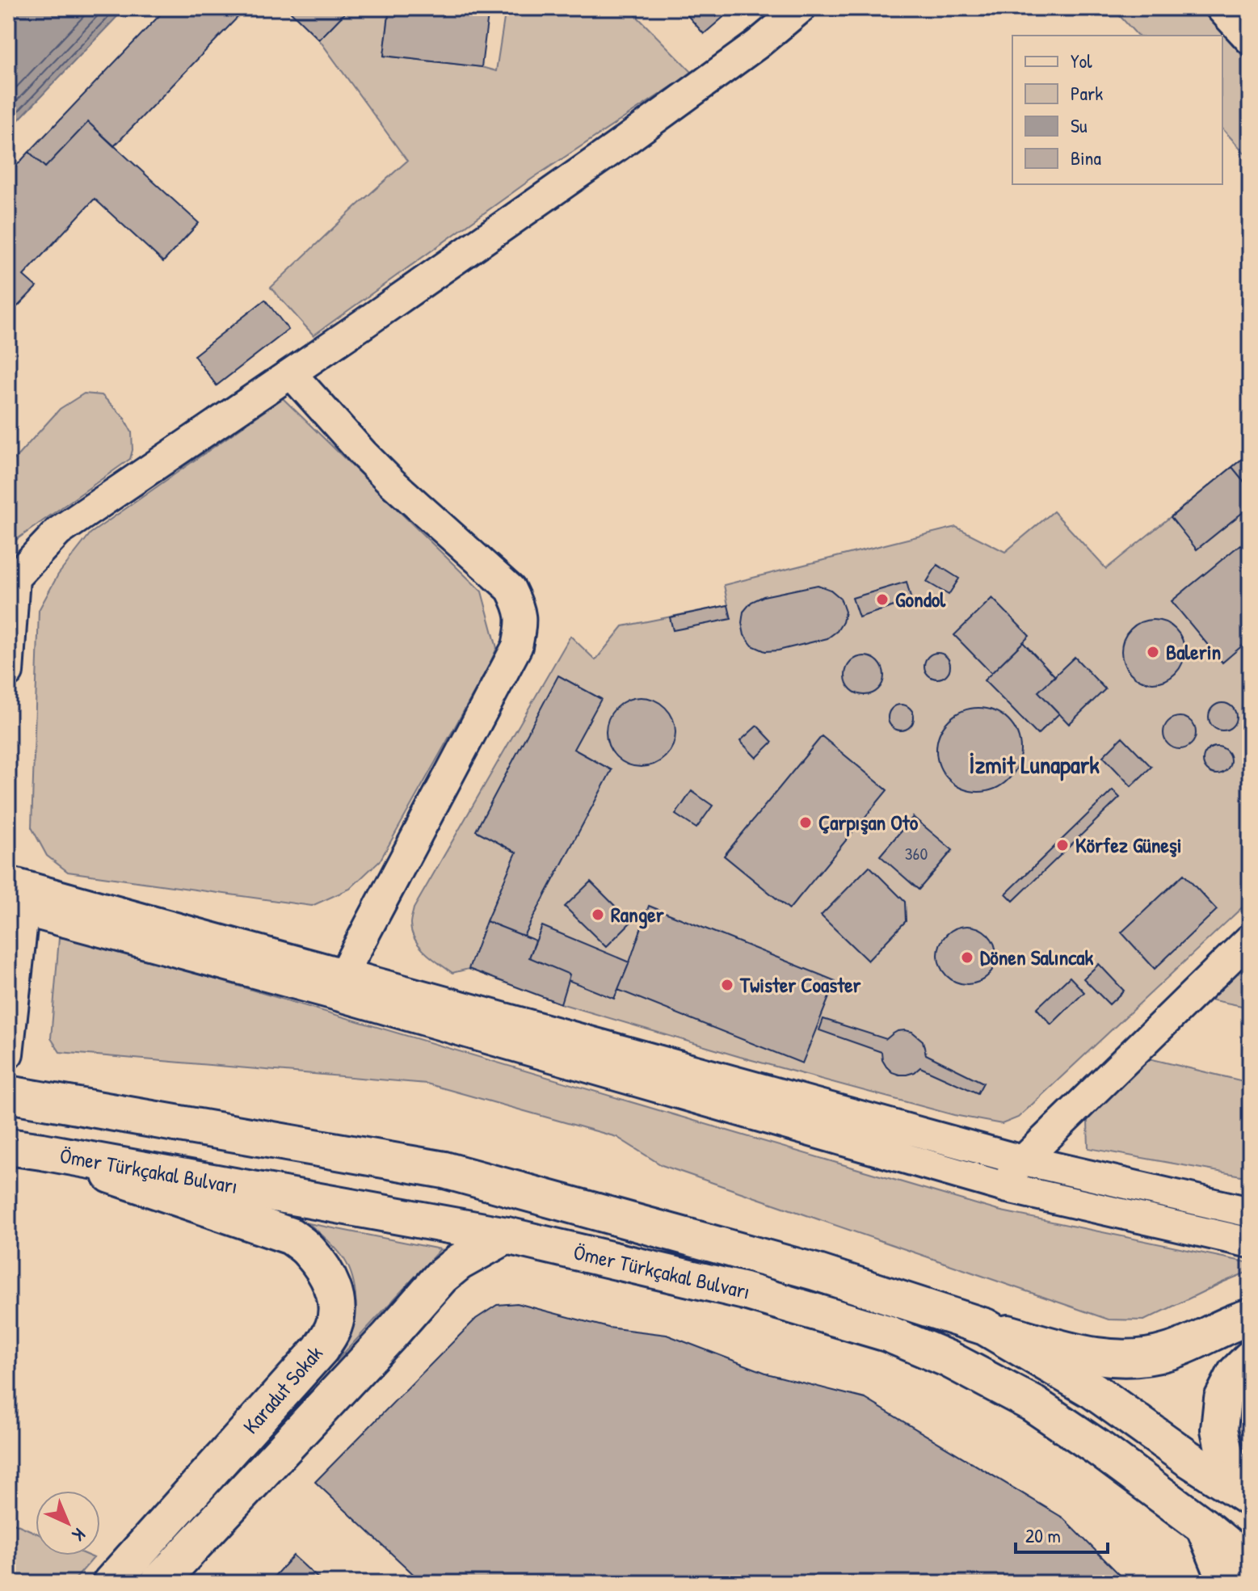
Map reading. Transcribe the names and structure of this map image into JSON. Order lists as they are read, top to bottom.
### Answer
{
  "streets": {
    "main road": ["Ömer Türkçakal Bulvarı", "Karadut Sokak"]
  },
  "crossings": [
    ["Ömer Türkçakal Bulvarı", "Karadut Sokak"]
  ],
  "districts": ["İzmit Lunapark"],
  "places": [
    "Gondol",
    "Balerin",
    "Çarpışan Oto",
    "Körfez Güneşi",
    "Ranger",
    "Dönen Salıncak",
    "Twister Coaster"
  ],
  "house_numbers": ["360"],
  "legend": [
    "Yol",
    "Park",
    "Su",
    "Bina"
  ],
  "scale_bar": "20 m",
  "north": "bottom right"
}
